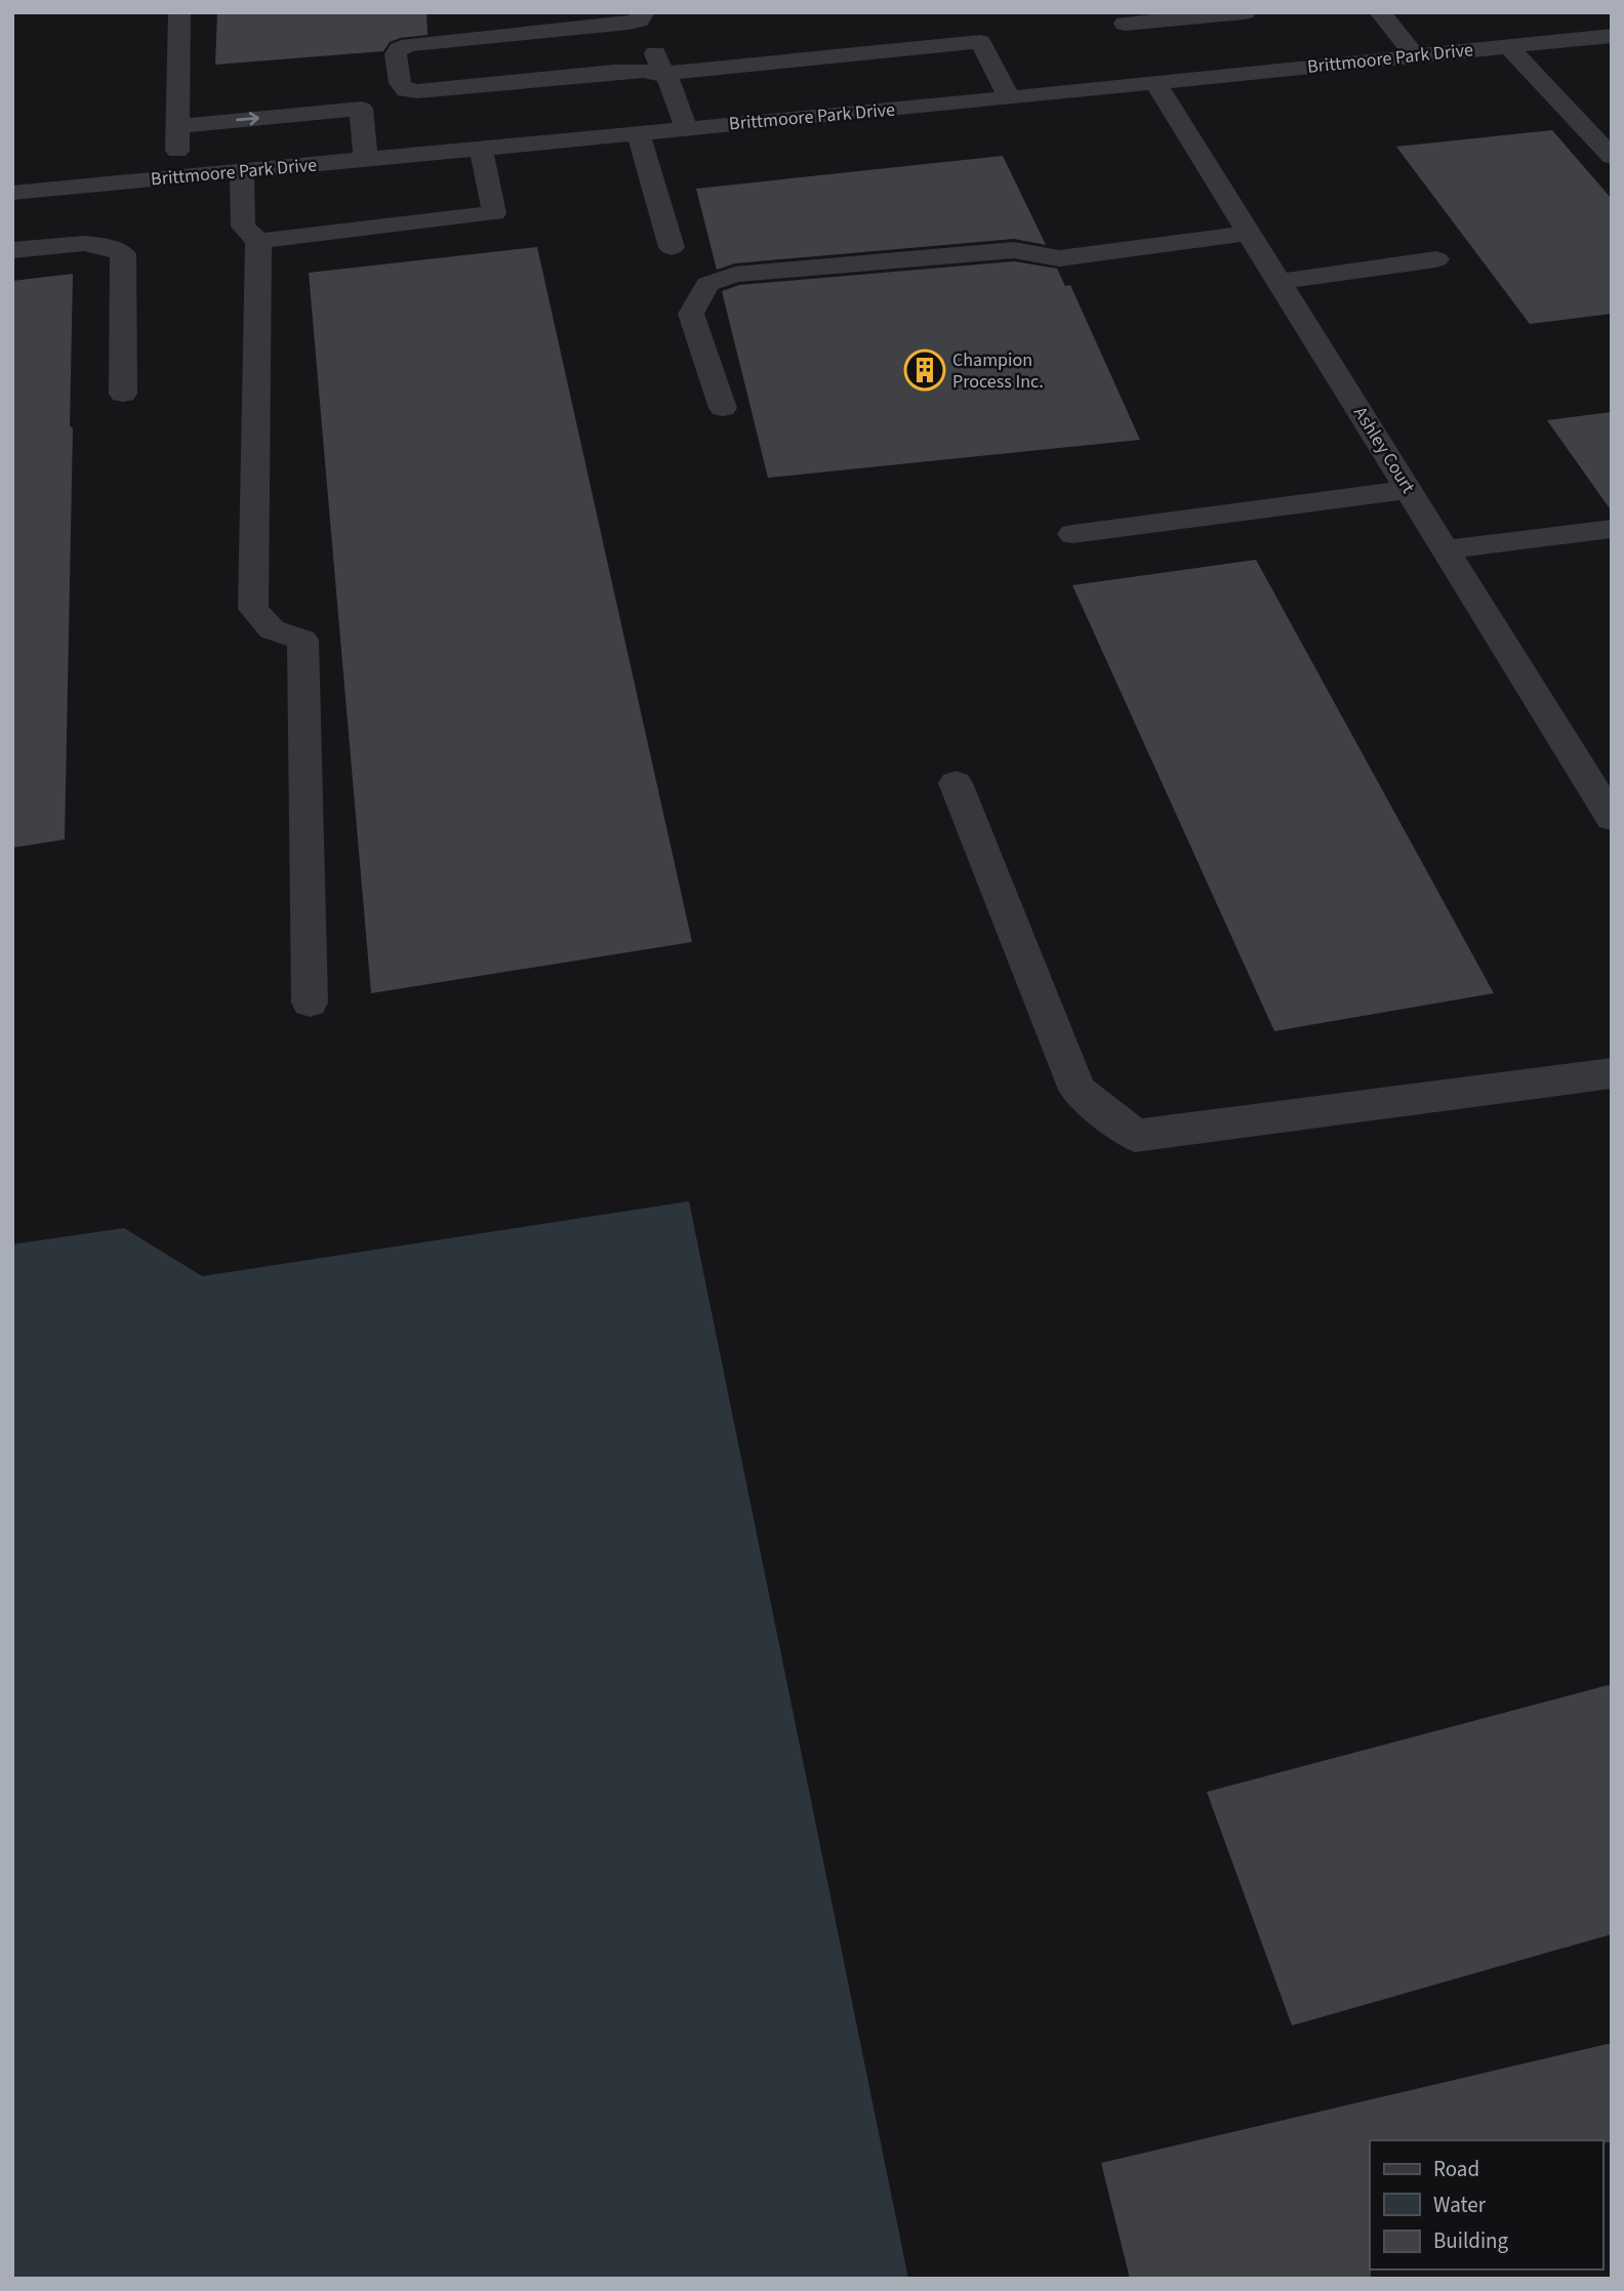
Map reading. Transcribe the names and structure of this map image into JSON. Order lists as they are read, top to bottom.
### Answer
{
  "streets": {
    "street": ["Brittmoore Park Drive", "Ashley Court"]
  },
  "crossings": [
    ["Brittmoore Park Drive", "Ashley Court"]
  ],
  "places": {
    "building": ["Champion Process Inc."]
  },
  "legend": ["Road", "Water", "Building"]
}
